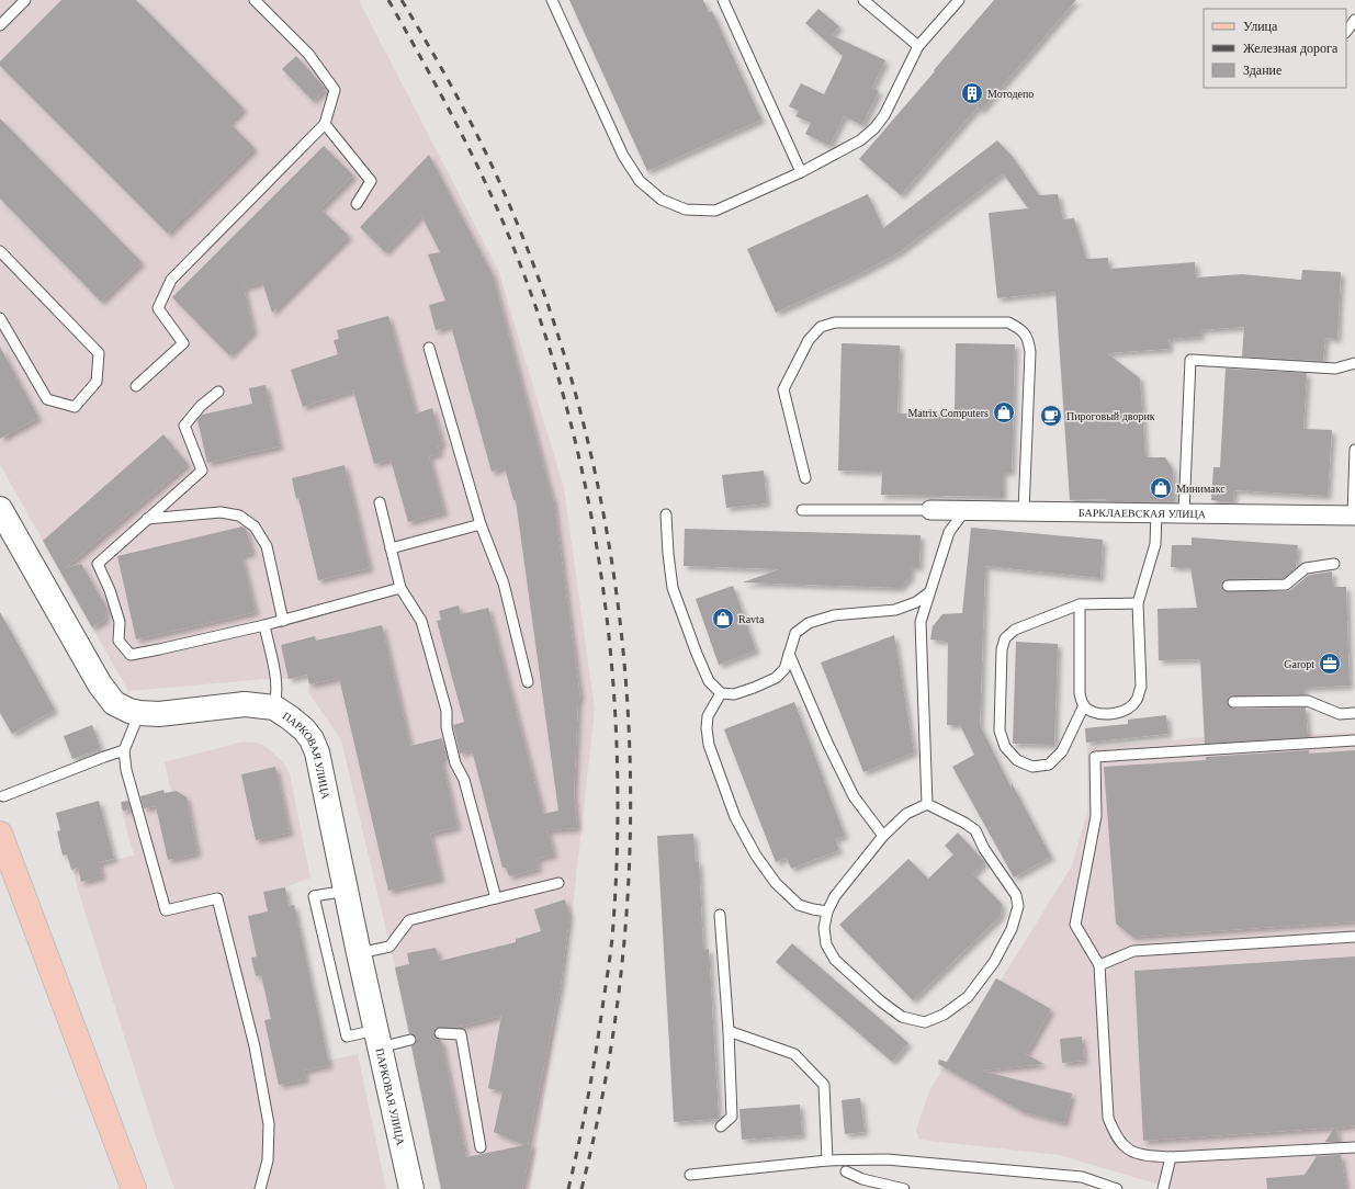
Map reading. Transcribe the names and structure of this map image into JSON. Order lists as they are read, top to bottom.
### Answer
{
  "streets": {
    "street": ["БАРКЛАЕВСКАЯ УЛИЦА", "ПАРКОВАЯ УЛИЦА"]
  },
  "places": {
    "building": ["Мотодепо"],
    "shop": ["Matrix Computers", "Минимакс", "Ravta"],
    "cafe": ["Пироговый дворик"],
    "office": ["Garopt"]
  },
  "legend": ["Улица", "Железная дорога", "Здание"]
}
